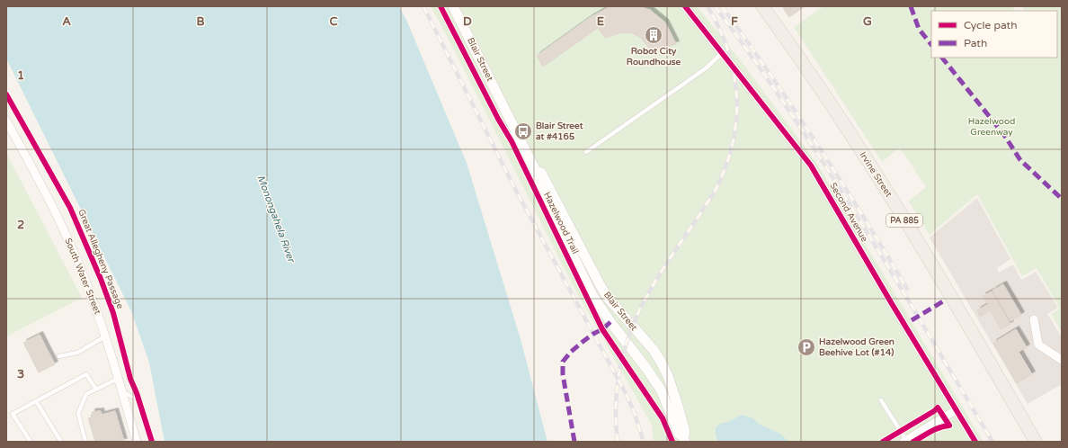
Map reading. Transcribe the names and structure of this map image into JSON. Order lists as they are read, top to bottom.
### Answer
{
  "streets": {
    "main road": ["Irvine Street", "PA 885"],
    "street": ["Blair Street", "Second Avenue", "South Water Street"],
    "cycle path": ["Hazelwood Trail", "Great Allegheny Passage"]
  },
  "water": ["Monongahela River"],
  "parks": ["Hazelwood Greenway"],
  "places": {
    "building": ["Robot City Roundhouse"],
    "bus stop": ["Blair Street at #4165"],
    "parking": ["Hazelwood Green Beehive Lot (#14)"]
  },
  "legend": ["Cycle path", "Path"],
  "grid": {
    "columns": [
      "A",
      "B",
      "C",
      "D",
      "E",
      "F",
      "G"
    ],
    "rows": ["1", "2", "3"]
  }
}
